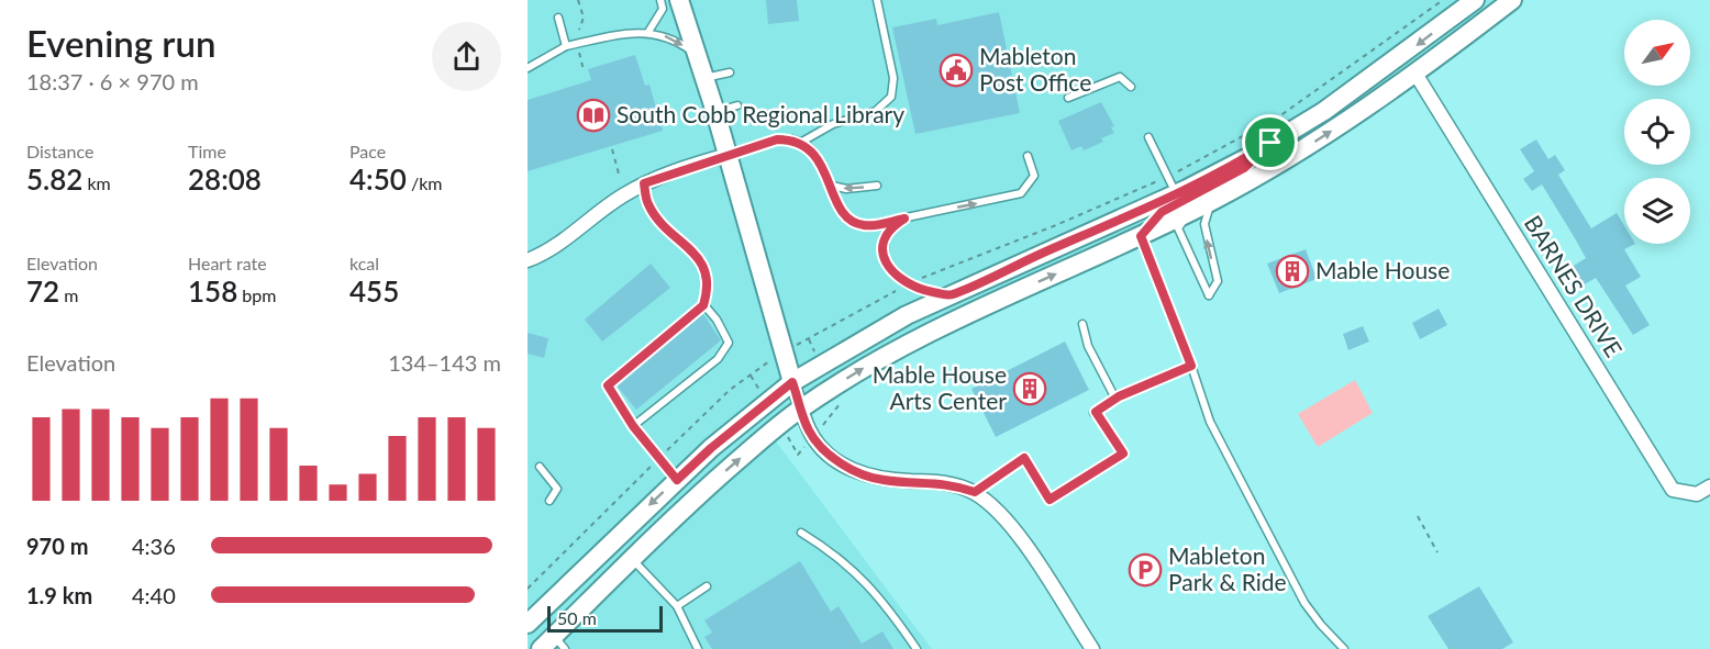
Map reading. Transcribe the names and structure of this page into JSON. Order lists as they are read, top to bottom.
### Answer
{
  "streets": {
    "street": ["BARNES DRIVE"]
  },
  "places": {
    "public building": ["Mableton Post Office"],
    "library": ["South Cobb Regional Library"],
    "building": ["Mable House", "Mable House Arts Center"],
    "parking": ["Mableton Park & Ride"]
  },
  "scale_bar": "50 m",
  "north": "top right",
  "page": {
    "heading": ["Evening run", "18:37 · 6 × 970 m"],
    "stats": [
      ["Distance", "5.82 km"],
      ["Time", "28:08"],
      ["Pace", "4:50 /km"],
      ["Elevation", "72 m"],
      ["Heart rate", "158 bpm"],
      ["kcal", "455"]
    ],
    "chart": ["Elevation", "134–143 m"],
    "list": [
      {
        "name": "970 m",
        "note": "4:36"
      },
      {
        "name": "1.9 km",
        "note": "4:40"
      }
    ],
    "scale": "50 m"
  }
}
